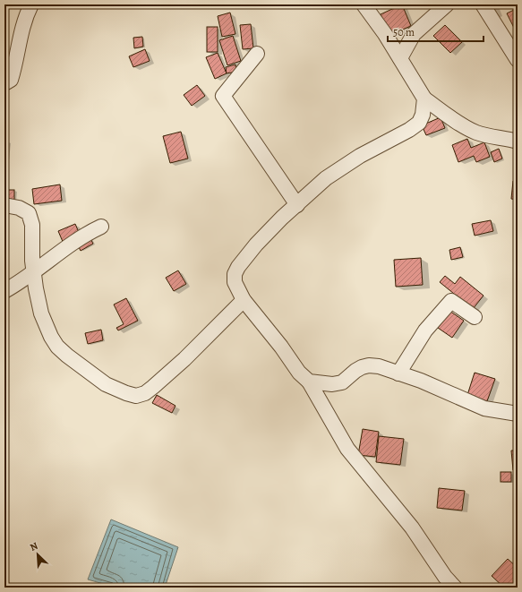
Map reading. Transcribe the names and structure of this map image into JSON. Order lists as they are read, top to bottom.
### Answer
{
  "scale_bar": "50 m",
  "north": "top left"
}
